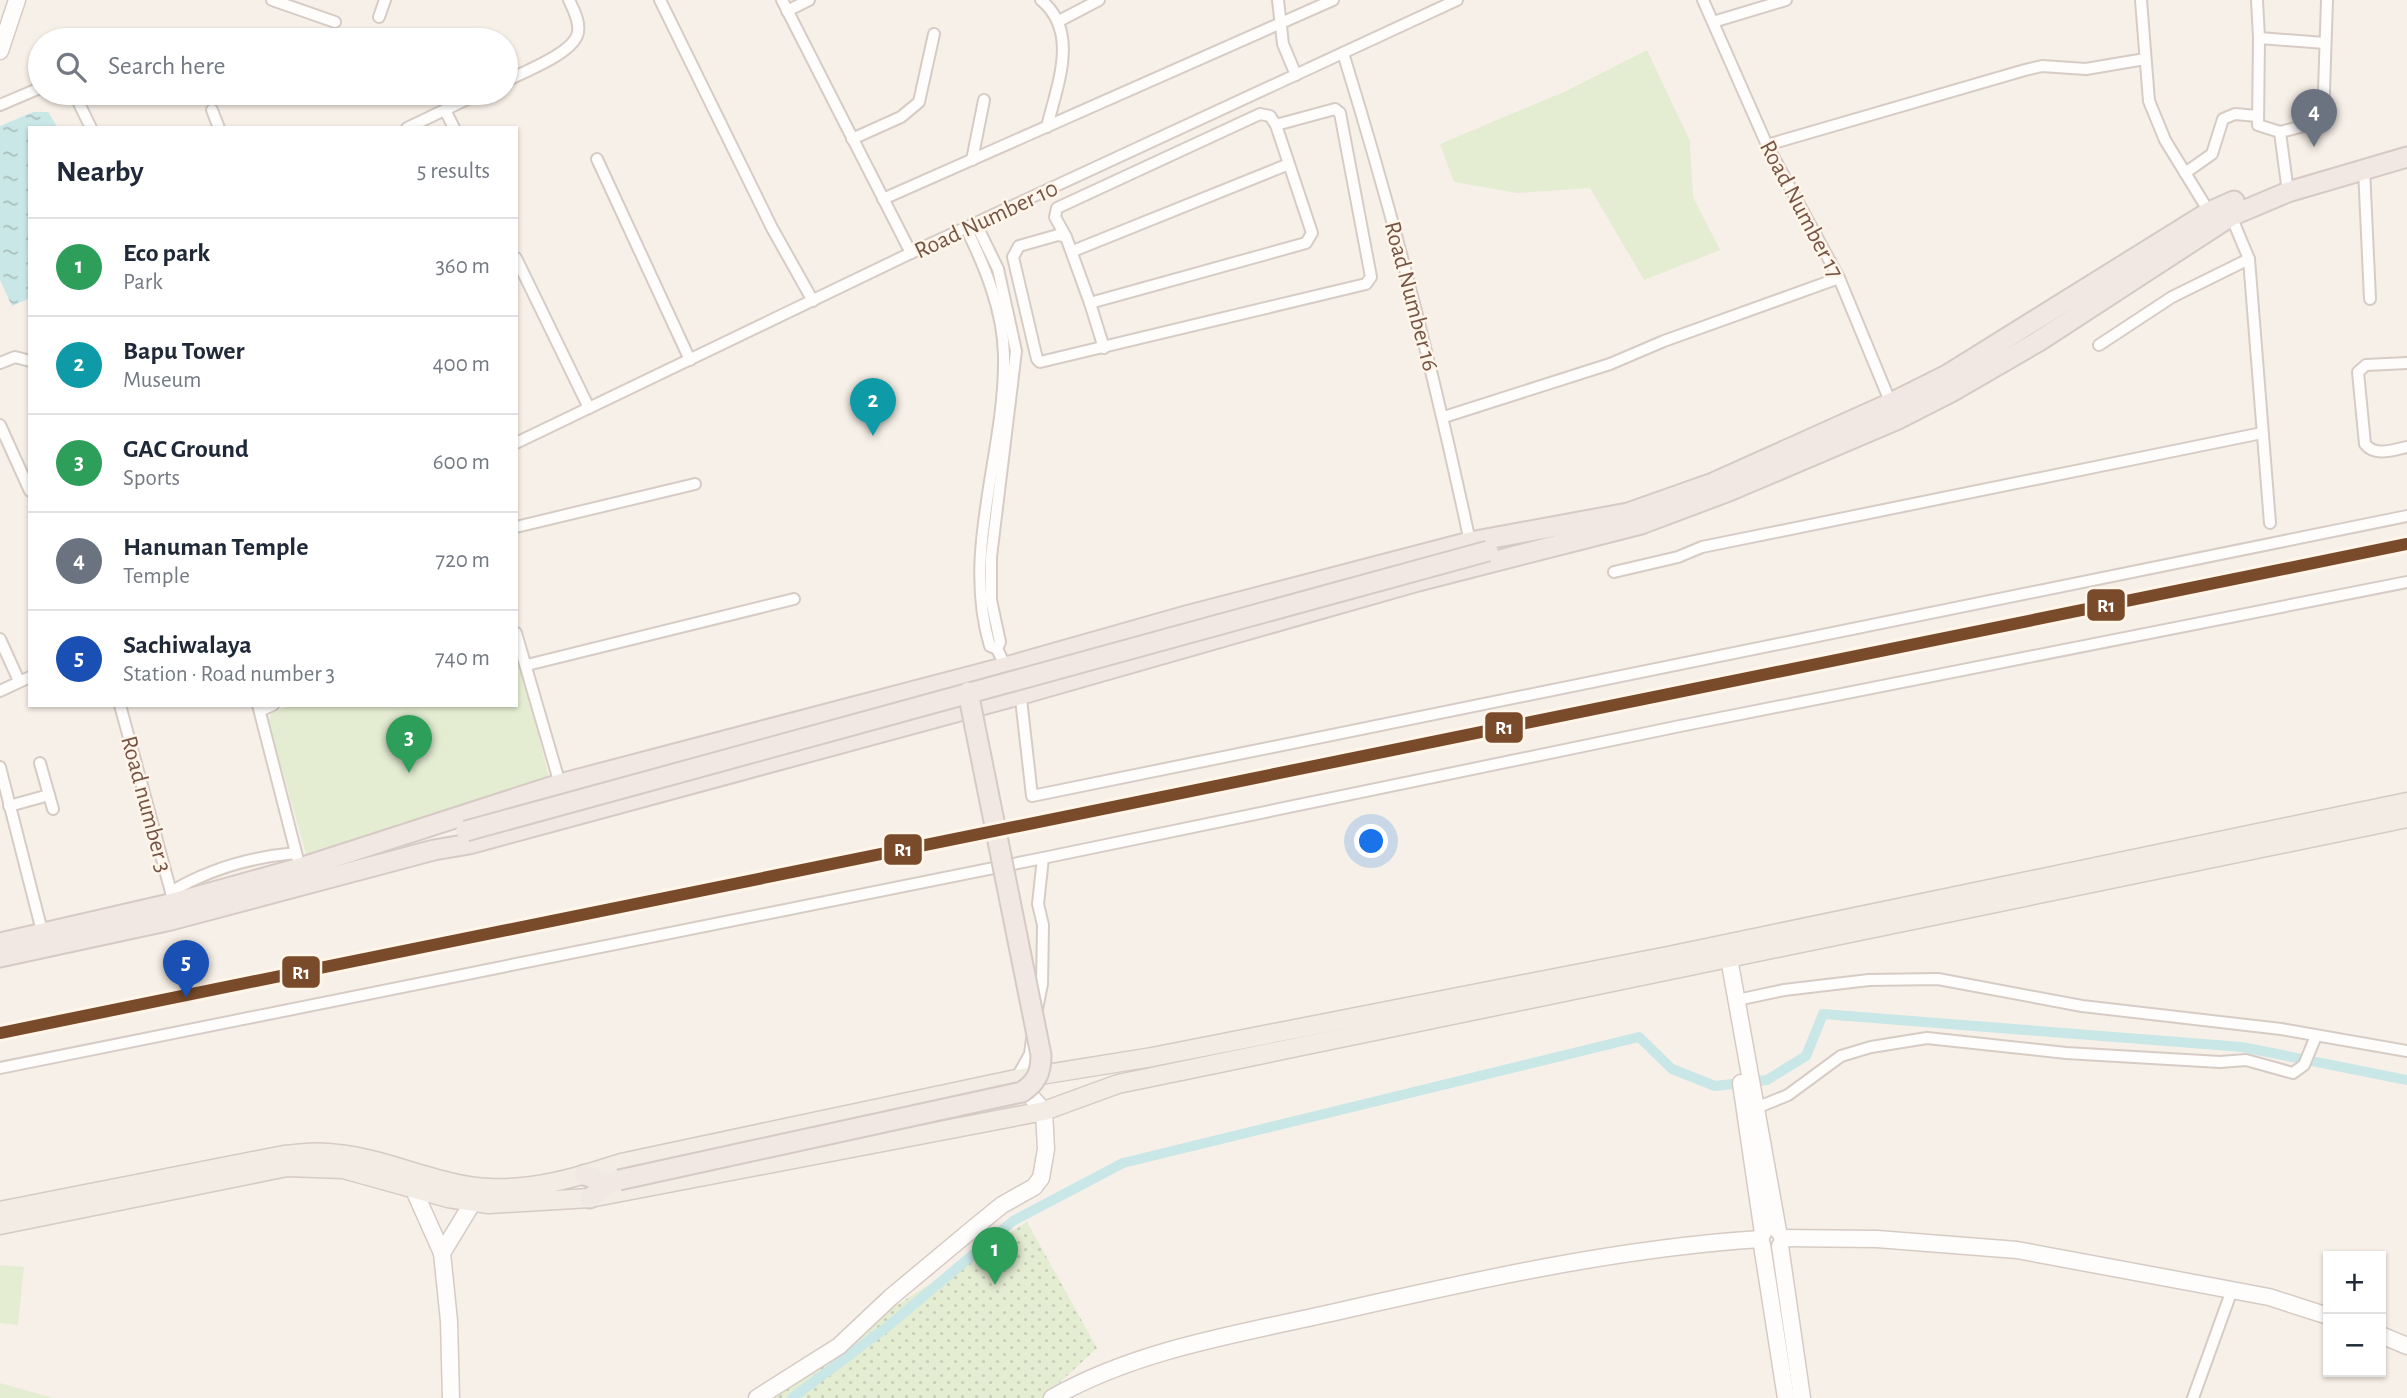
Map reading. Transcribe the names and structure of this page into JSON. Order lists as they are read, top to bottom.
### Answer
{
  "streets": {
    "street": [
      "Road Number 17",
      "Road Number 10",
      "Road Number 16",
      "Road number 3"
    ]
  },
  "crossings": [
    ["Road Number 10", "Road Number 16"]
  ],
  "lines": ["transit line R1"],
  "page": {
    "search": "Search here",
    "pins": [
      "4",
      "2",
      "3",
      "5",
      "1"
    ],
    "heading": ["Nearby", "5 results"],
    "list": [
      {
        "mark": "1",
        "name": "Eco park",
        "note": "Park",
        "value": "360 m"
      },
      {
        "mark": "2",
        "name": "Bapu Tower",
        "note": "Museum",
        "value": "400 m"
      },
      {
        "mark": "3",
        "name": "GAC Ground",
        "note": "Sports",
        "value": "600 m"
      },
      {
        "mark": "4",
        "name": "Hanuman Temple",
        "note": "Temple",
        "value": "720 m"
      },
      {
        "mark": "5",
        "name": "Sachiwalaya",
        "note": "Station · Road number 3",
        "value": "740 m"
      }
    ],
    "map_buttons": ["+", "−"]
  }
}
